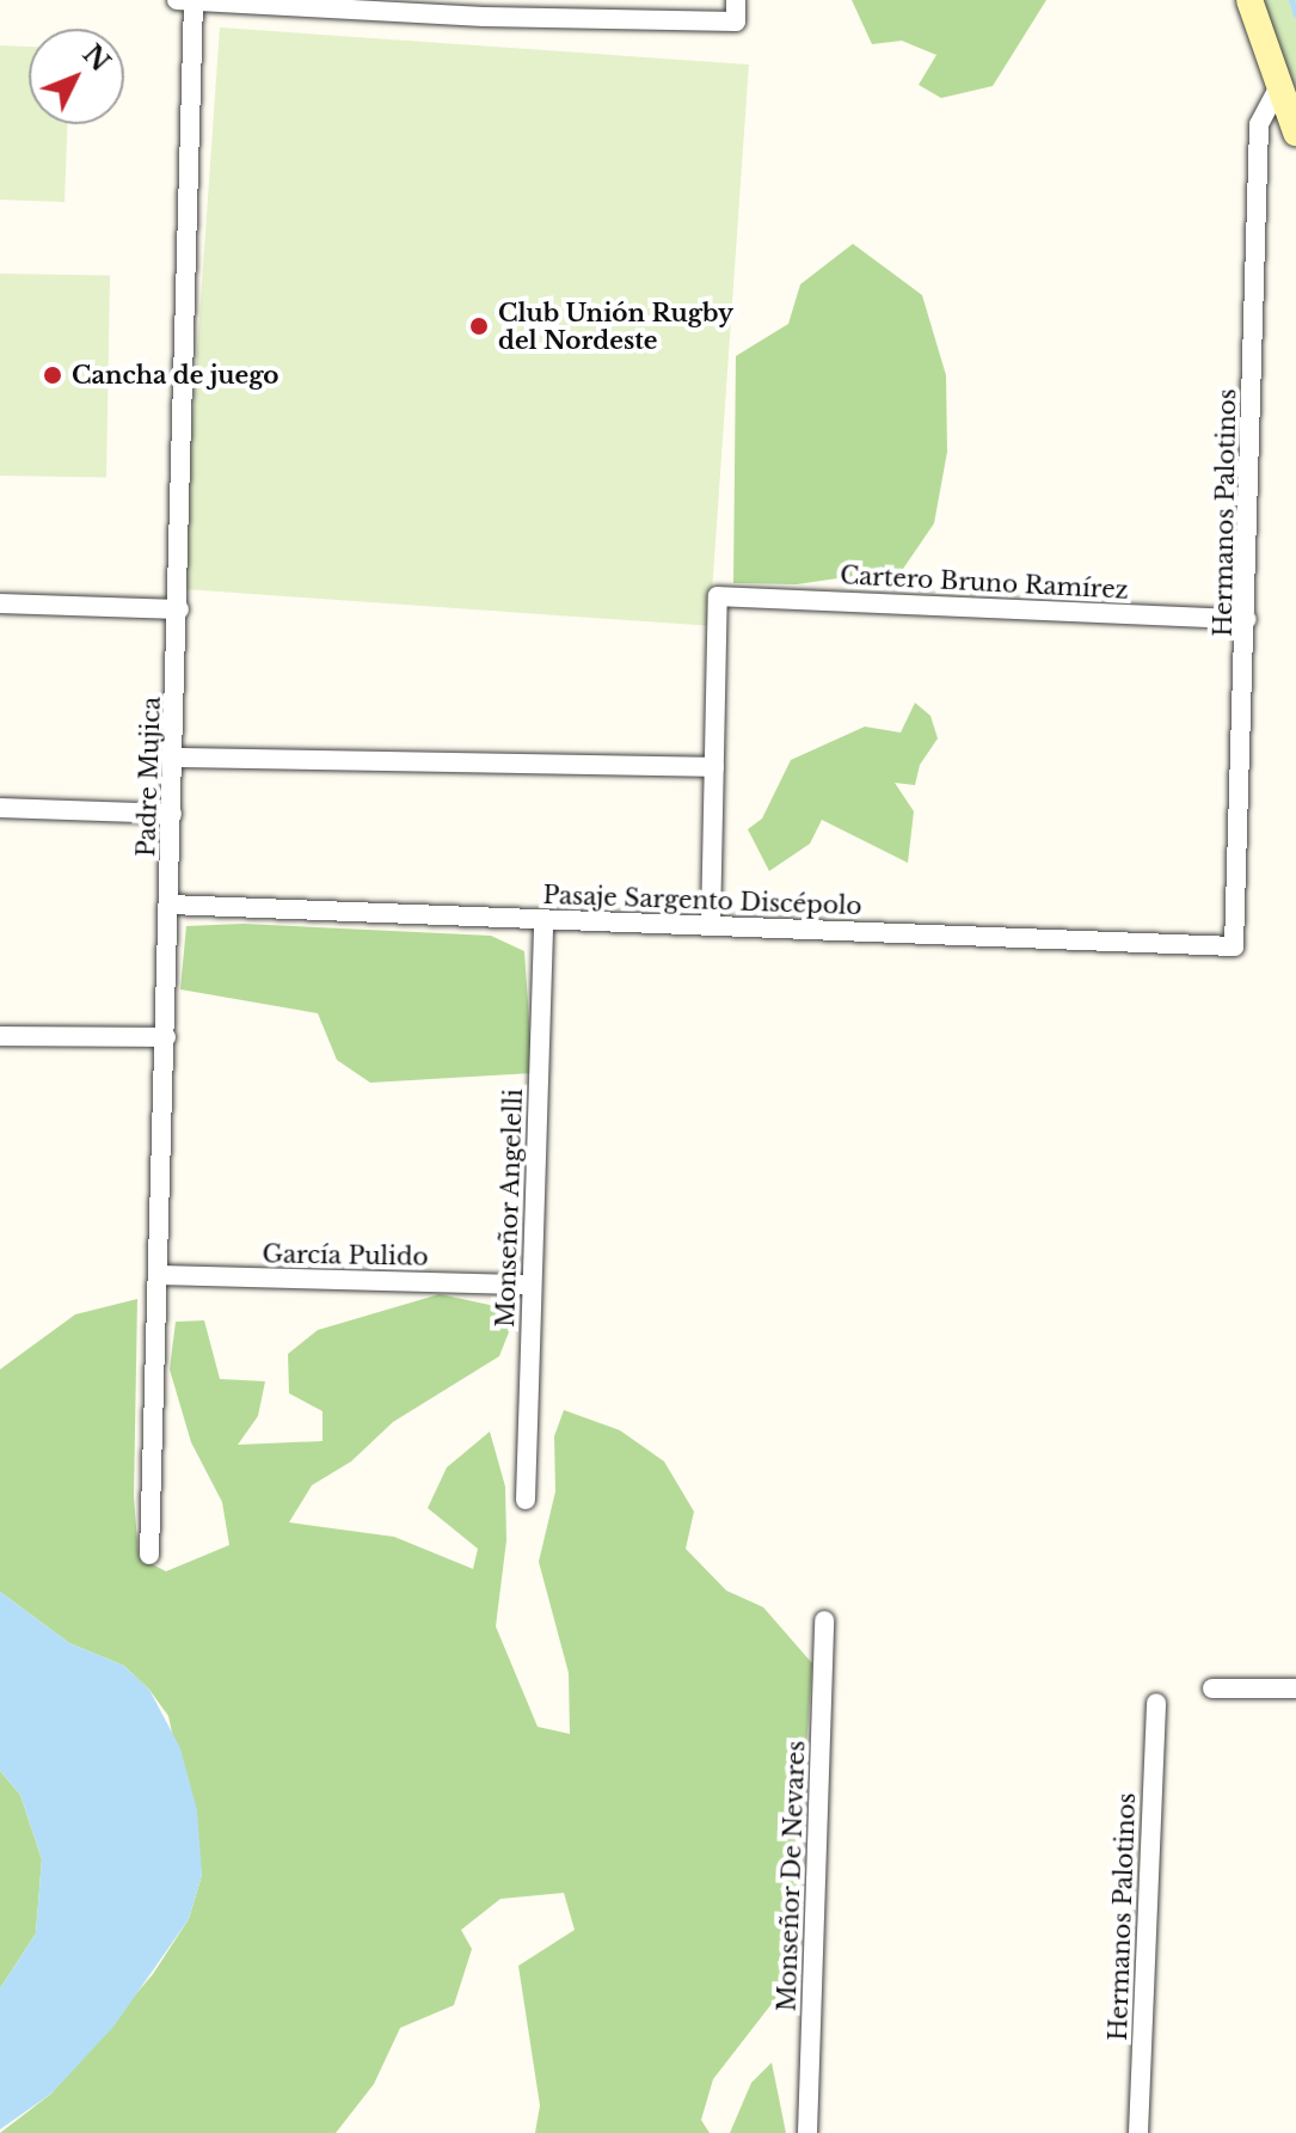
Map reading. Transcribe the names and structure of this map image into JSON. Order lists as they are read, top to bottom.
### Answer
{
  "streets": {
    "street": [
      "Hermanos Palotinos",
      "Cartero Bruno Ramírez",
      "Padre Mujica",
      "Pasaje Sargento Discépolo",
      "Monseñor Angelelli",
      "García Pulido",
      "Monseñor De Nevares"
    ]
  },
  "crossings": [
    ["Hermanos Palotinos", "Cartero Bruno Ramírez"],
    ["Hermanos Palotinos", "Pasaje Sargento Discépolo"],
    ["Padre Mujica", "Pasaje Sargento Discépolo"],
    ["Padre Mujica", "García Pulido"],
    ["Pasaje Sargento Discépolo", "Monseñor Angelelli"],
    ["Monseñor Angelelli", "García Pulido"]
  ],
  "places": ["Club Unión Rugby del Nordeste", "Cancha de juego"],
  "north": "top right"
}
